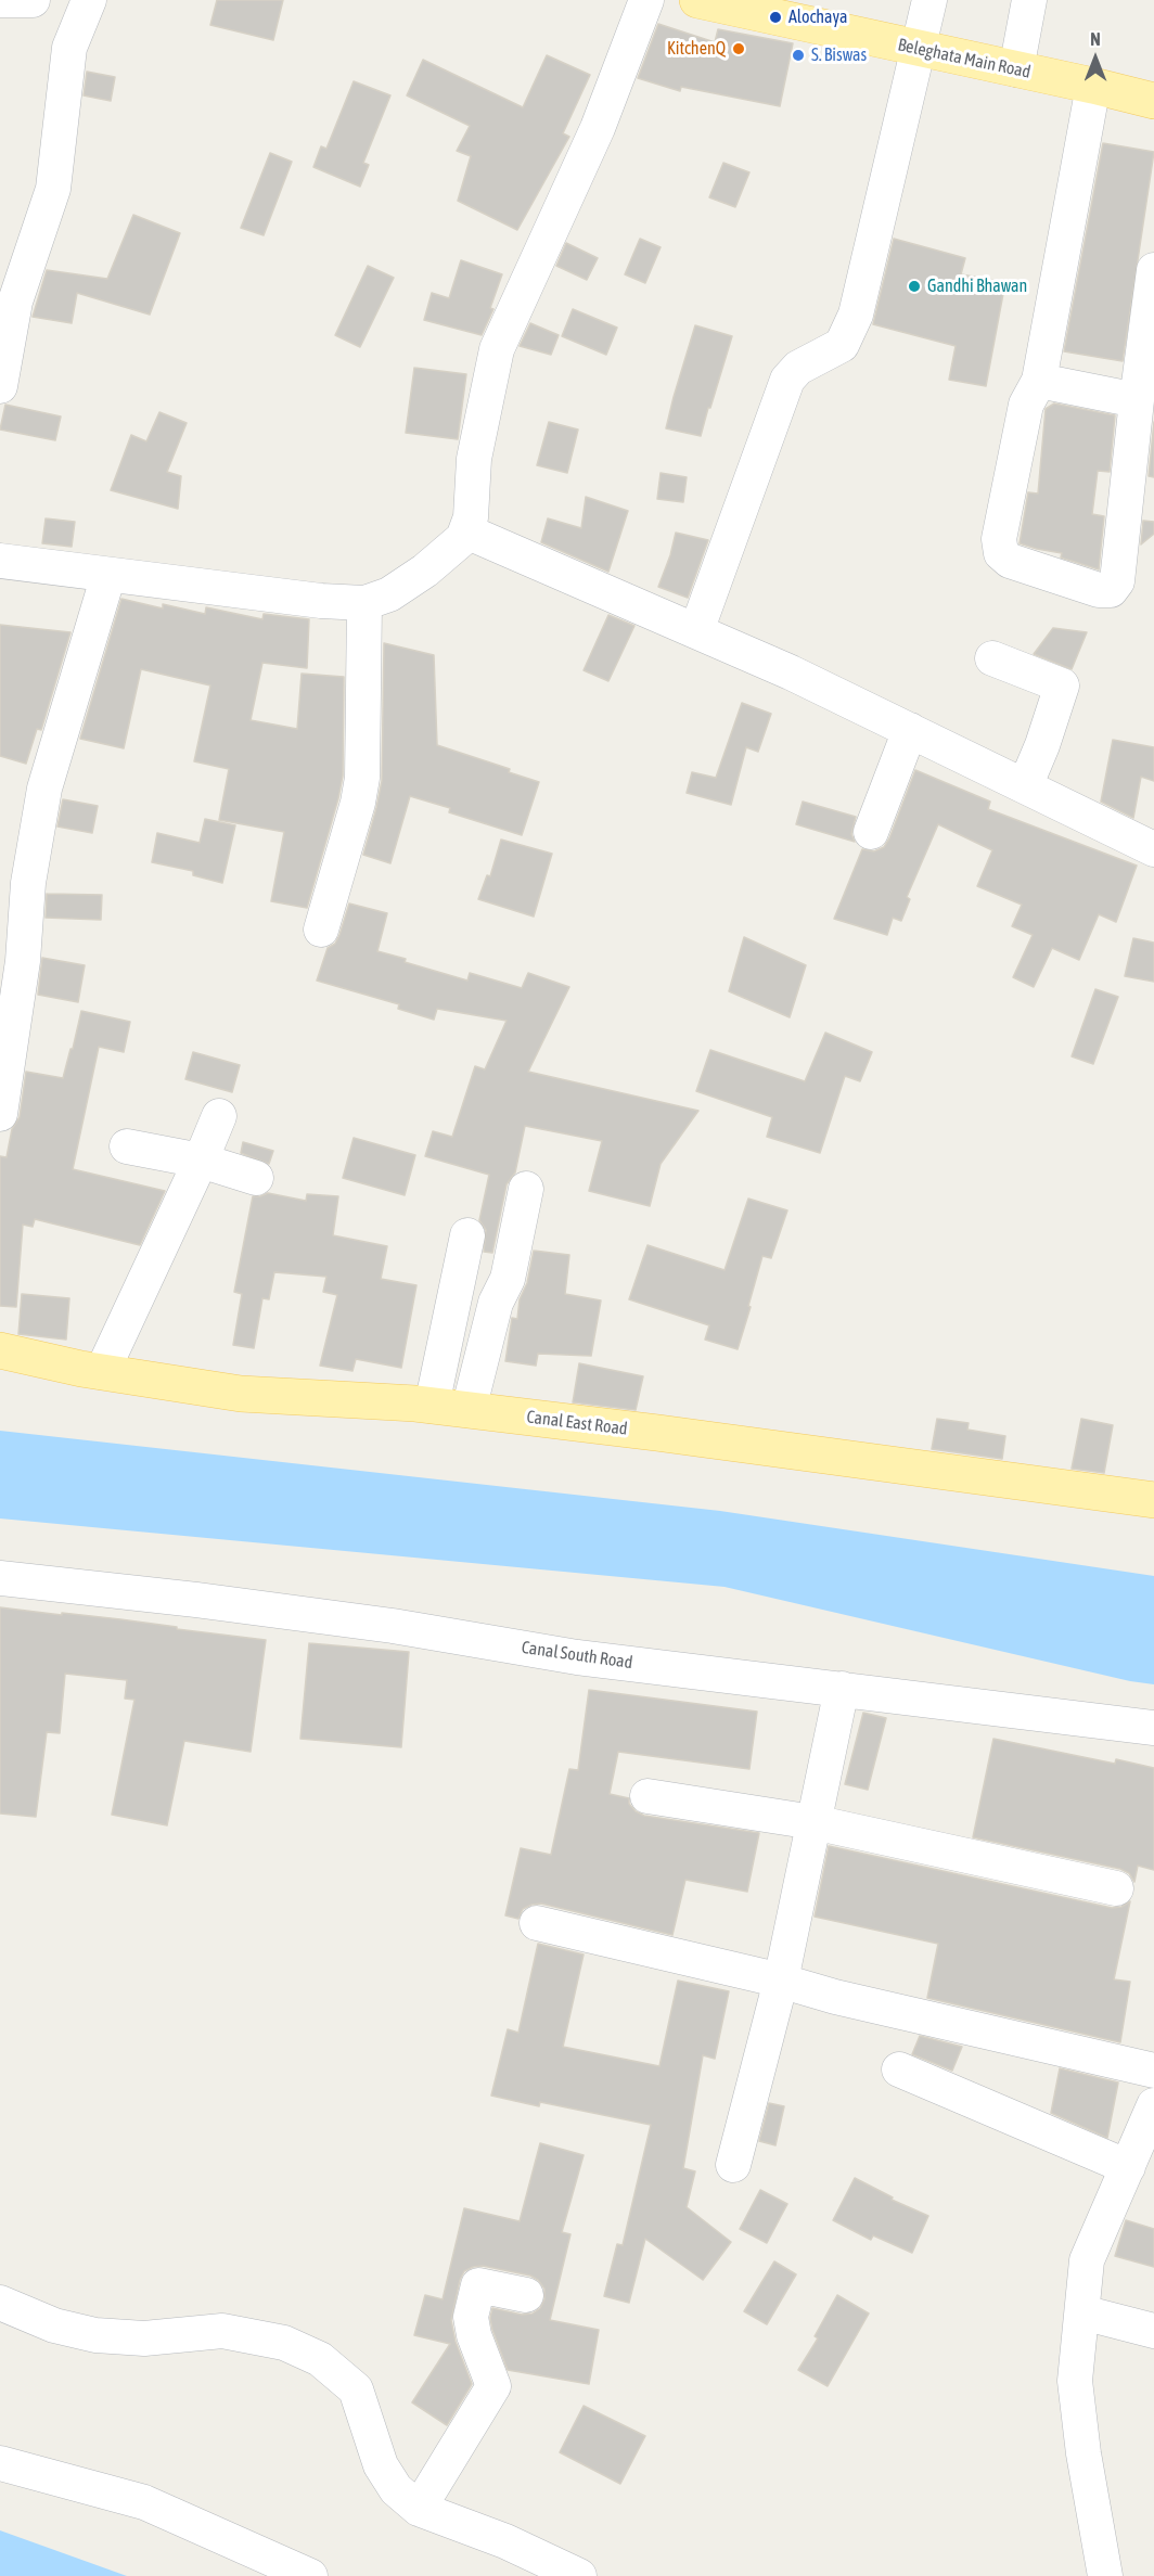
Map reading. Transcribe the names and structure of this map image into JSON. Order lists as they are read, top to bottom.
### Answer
{
  "streets": {
    "main road": ["Beleghata Main Road", "Canal East Road"],
    "street": ["Canal South Road"]
  },
  "places": [
    "Alochaya",
    "KitchenQ",
    "S. Biswas",
    "Gandhi Bhawan"
  ],
  "north": "top"
}
